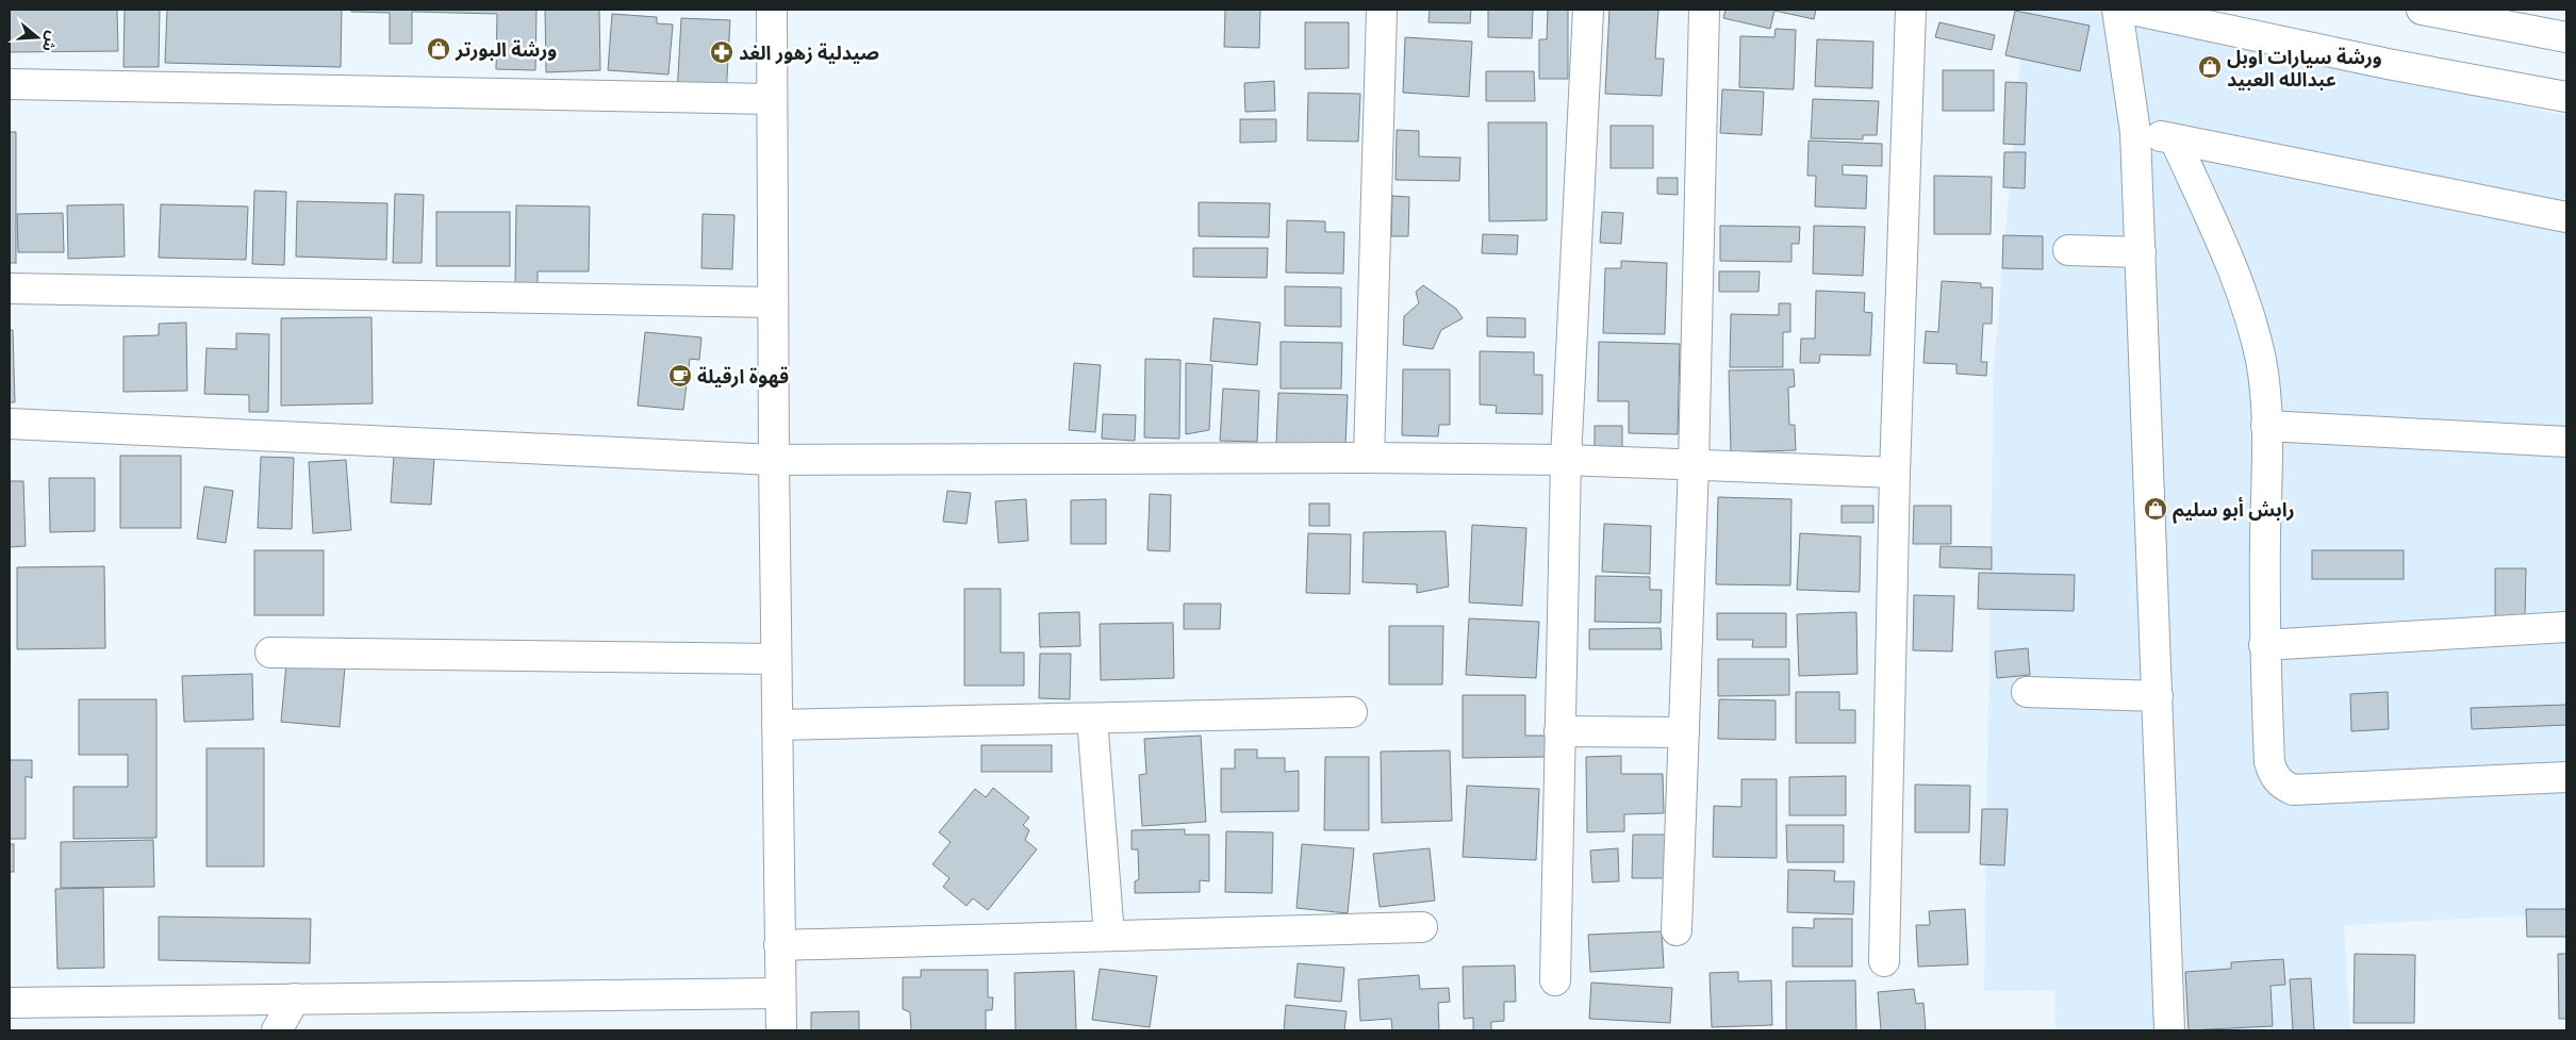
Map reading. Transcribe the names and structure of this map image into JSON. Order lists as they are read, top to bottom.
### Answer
{
  "places": {
    "shop": ["ورشة البورتر", "ورشة سيارات اوبل عبدالله العبيد", "رابش أبو سليم"],
    "pharmacy": ["صيدلية زهور الغد"],
    "cafe": ["قهوة ارقيلة"]
  },
  "north": "right"
}
